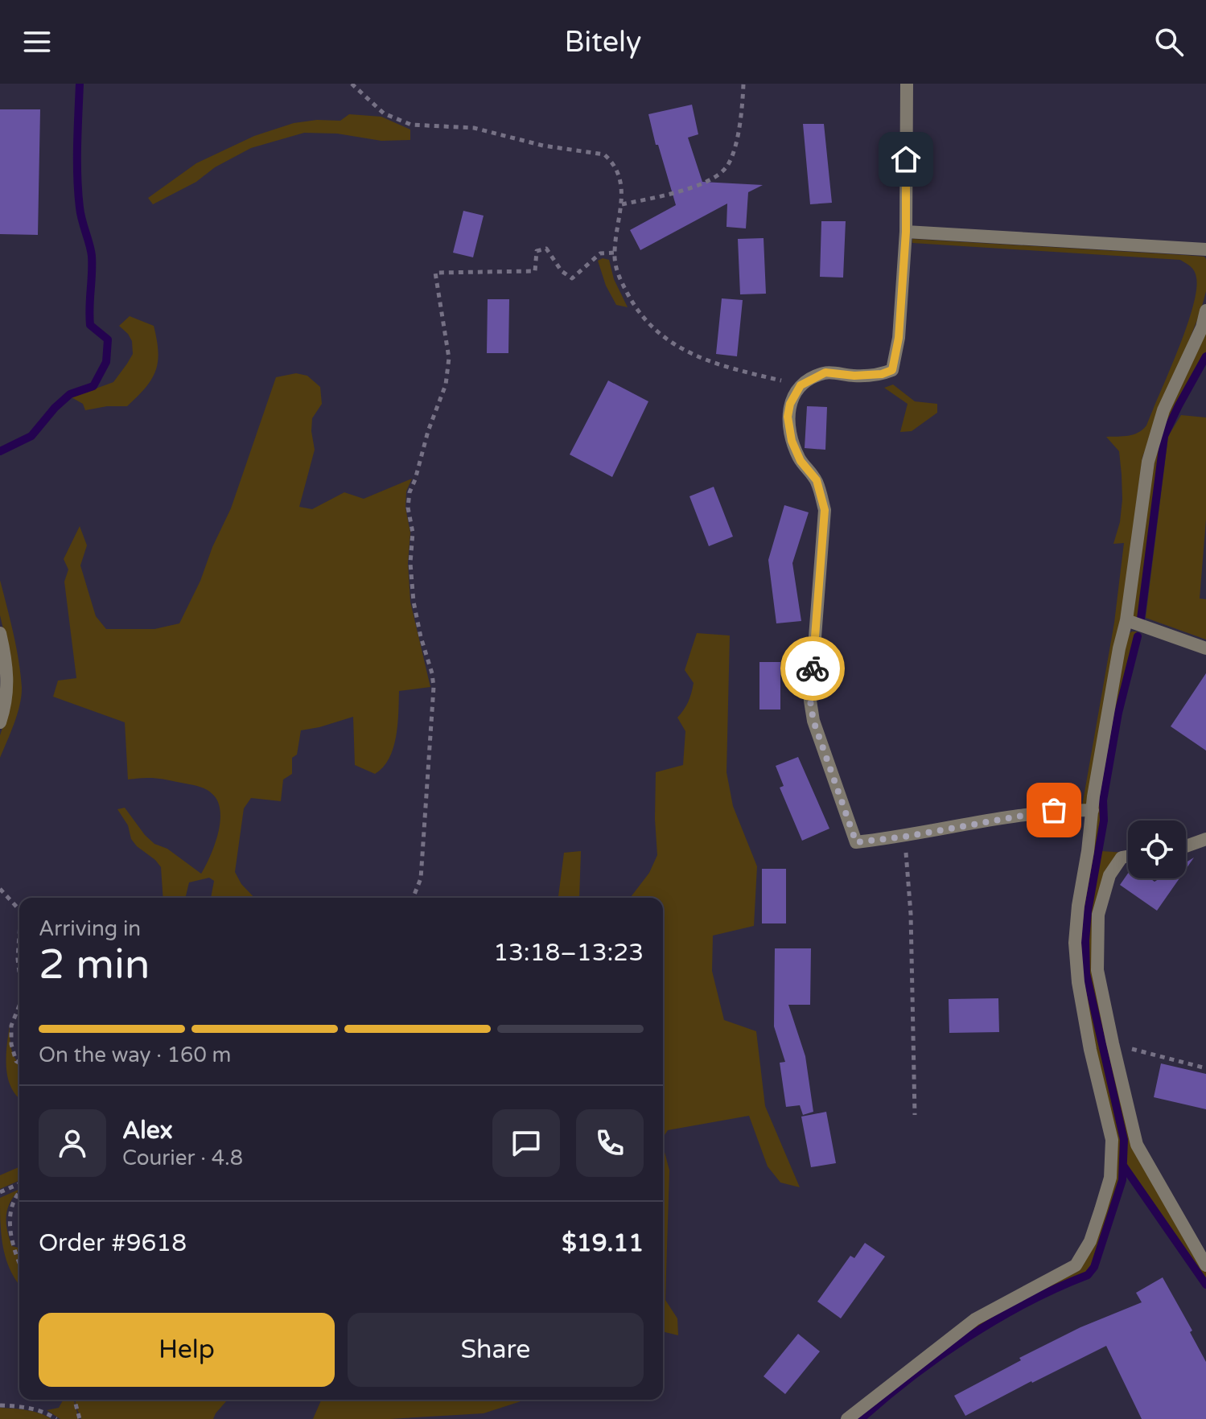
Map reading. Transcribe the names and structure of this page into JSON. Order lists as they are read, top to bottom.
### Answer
{
  "page": {
    "header": "Bitely",
    "heading": ["2 min", "Arriving in", "13:18–13:23"],
    "panel": [
      "Alex",
      "Courier · 4.8",
      "Order #9618",
      "$19.11"
    ],
    "bar": "On the way · 160 m",
    "buttons": ["Help", "Share"]
  }
}
